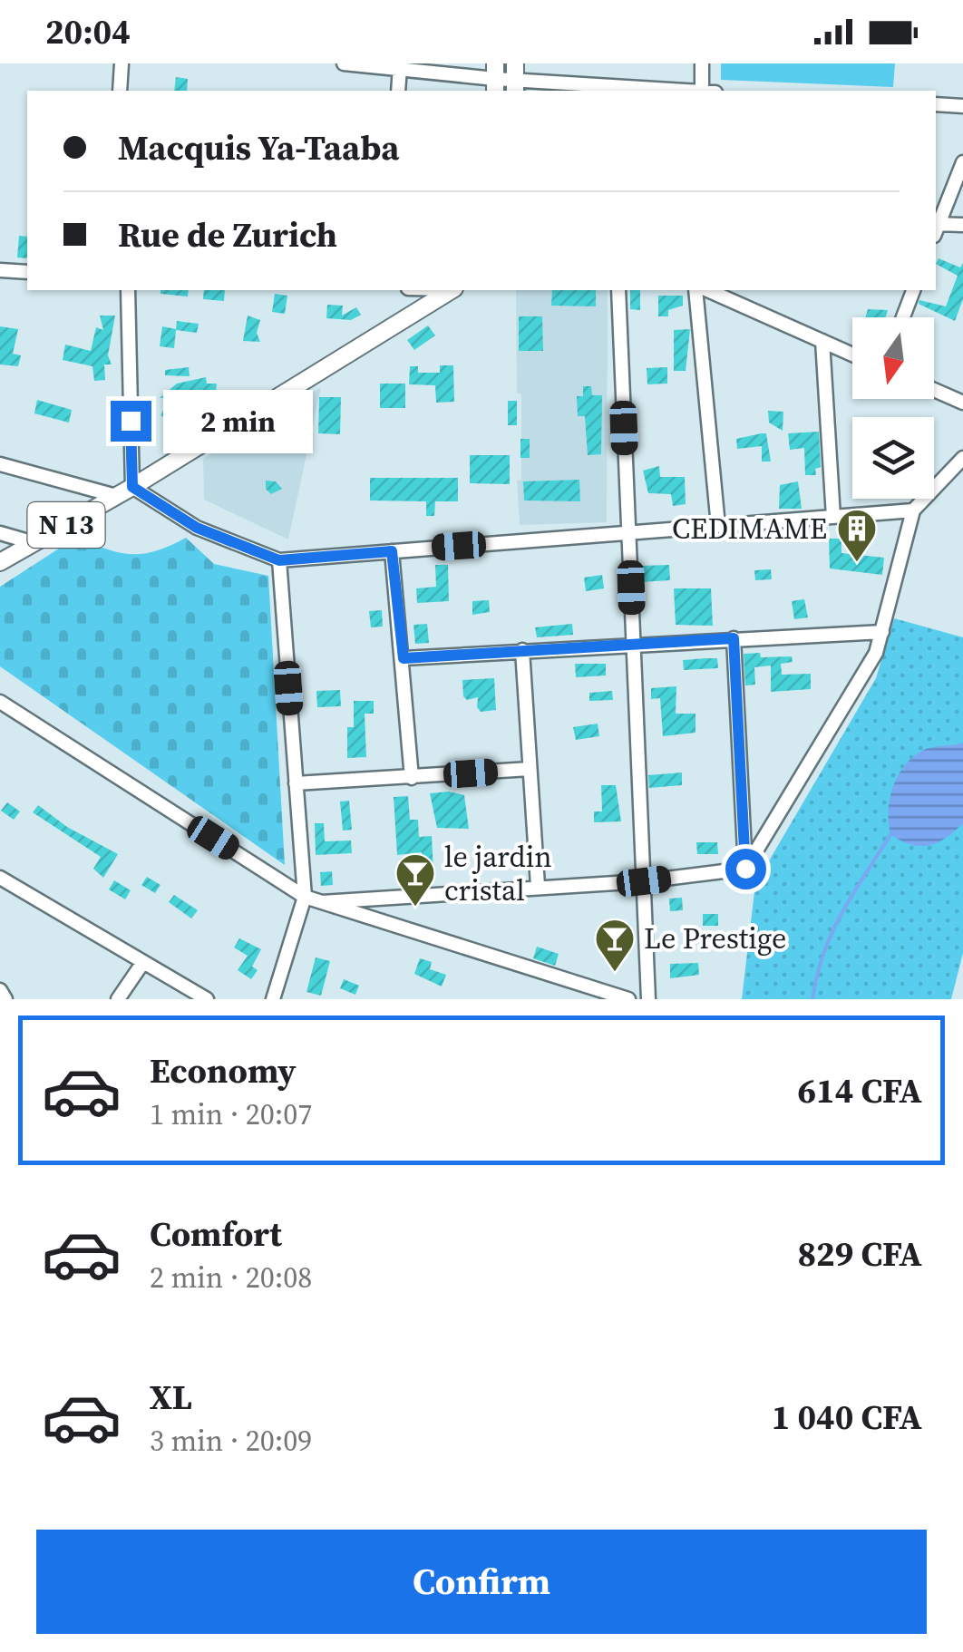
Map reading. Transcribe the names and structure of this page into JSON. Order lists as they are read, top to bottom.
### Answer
{
  "streets": {
    "main road": ["N 13"]
  },
  "places": {
    "building": ["CEDIMAME"],
    "bar": ["le jardin cristal", "Le Prestige"]
  },
  "north": "bottom",
  "page": {
    "status": "20:04",
    "banner": ["Macquis Ya-Taaba", "Rue de Zurich"],
    "bubble": "2 min",
    "list": [
      {
        "name": "Economy",
        "note": "1 min · 20:07",
        "value": "614 CFA"
      },
      {
        "name": "Comfort",
        "note": "2 min · 20:08",
        "value": "829 CFA"
      },
      {
        "name": "XL",
        "note": "3 min · 20:09",
        "value": "1 040 CFA"
      }
    ],
    "buttons": "Confirm"
  }
}
